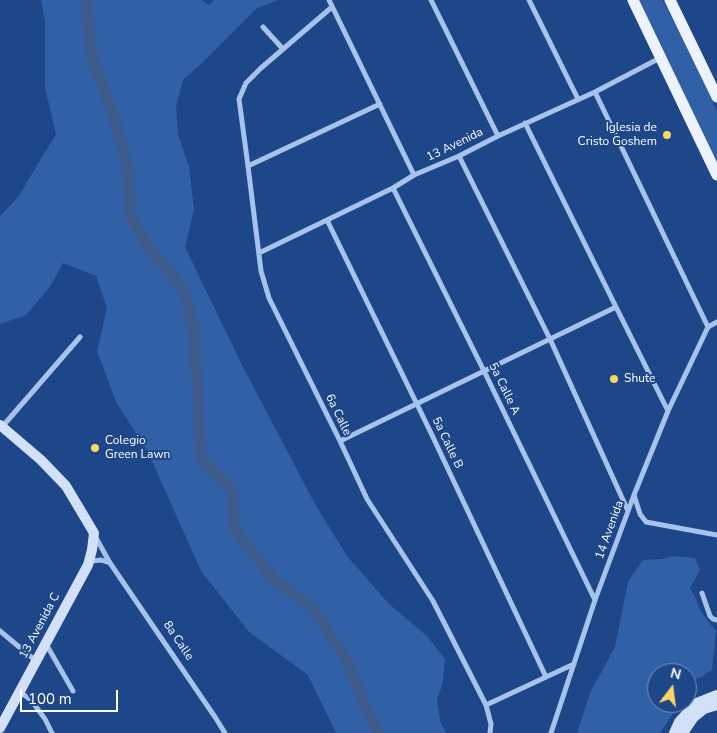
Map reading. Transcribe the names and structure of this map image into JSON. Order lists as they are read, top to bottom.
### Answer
{
  "streets": {
    "street": [
      "13 Avenida",
      "5a Calle A",
      "6a Calle",
      "5a Calle B",
      "14 Avenida",
      "13 Avenida C",
      "8a Calle"
    ]
  },
  "crossings": [
    ["13 Avenida", "5a Calle A"],
    ["13 Avenida", "6a Calle"],
    ["13 Avenida", "5a Calle B"],
    ["5a Calle A", "14 Avenida"],
    ["13 Avenida C", "8a Calle"]
  ],
  "places": ["Iglesia de Cristo Goshem", "Shute", "Colegio Green Lawn"],
  "scale_bar": "100 m",
  "north": "top"
}
